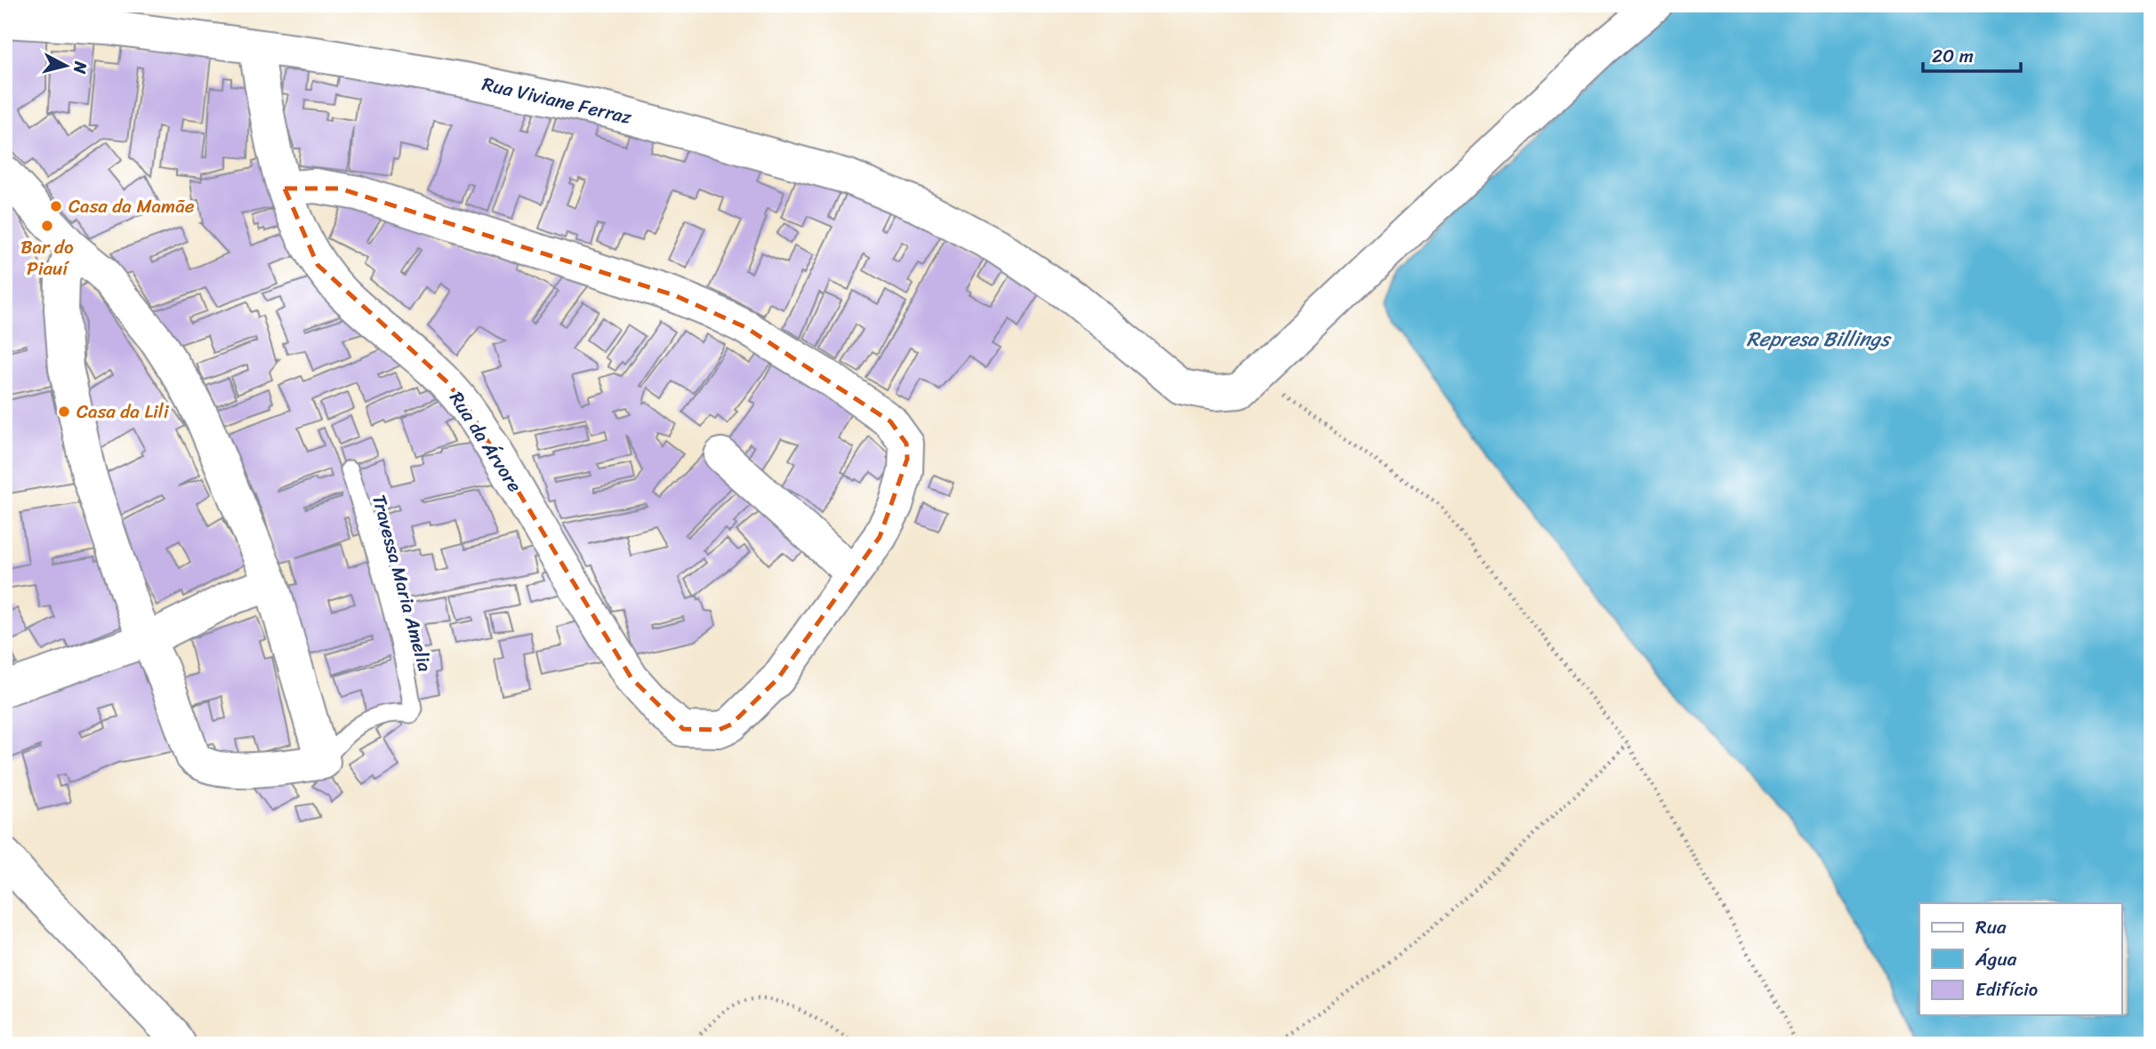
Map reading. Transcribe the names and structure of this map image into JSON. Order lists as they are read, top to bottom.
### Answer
{
  "streets": {
    "street": ["Rua Viviane Ferraz", "Rua da Árvore"],
    "lane": ["Travessa Maria Amelia"]
  },
  "crossings": [
    ["Rua Viviane Ferraz", "Rua da Árvore"]
  ],
  "water": ["Represa Billings"],
  "places": ["Casa da Mamãe", "Bar do Piauí", "Casa da Lili"],
  "legend": ["Rua", "Água", "Edifício"],
  "scale_bar": "20 m",
  "north": "right"
}
